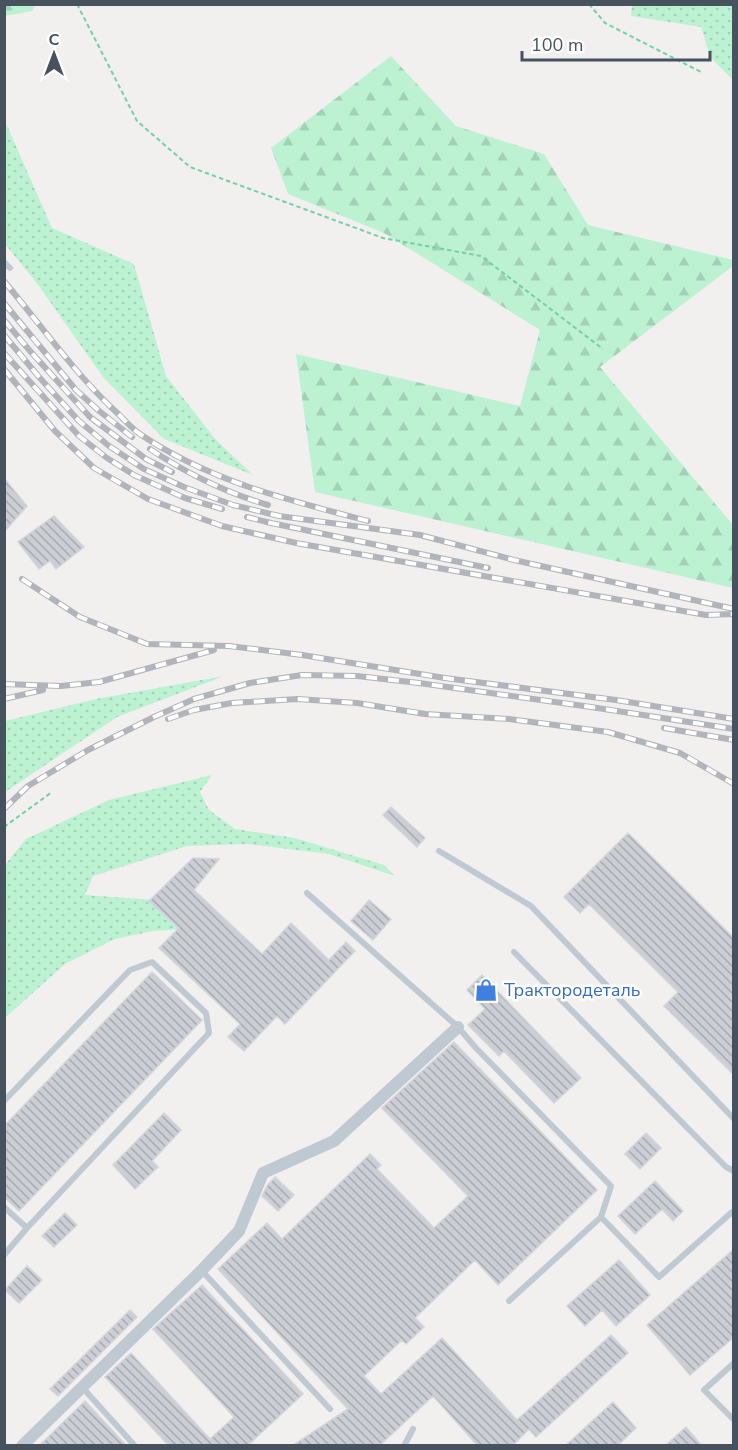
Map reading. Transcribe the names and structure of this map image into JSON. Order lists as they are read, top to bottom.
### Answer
{
  "places": {
    "shop": ["Трактородеталь"]
  },
  "scale_bar": "100 m",
  "north": "top"
}
